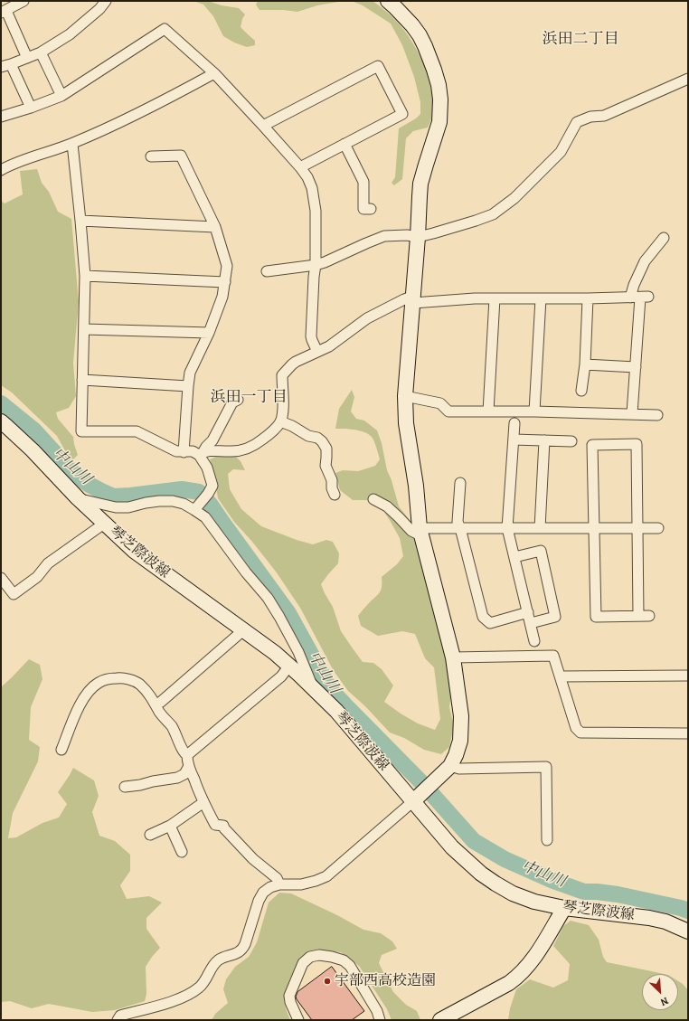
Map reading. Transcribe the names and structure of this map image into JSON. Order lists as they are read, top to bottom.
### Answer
{
  "streets": {
    "street": ["琴芝際波線"]
  },
  "districts": ["浜田二丁目", "浜田一丁目"],
  "water": ["中山川"],
  "places": ["宇部西高校造園"],
  "north": "bottom right"
}
